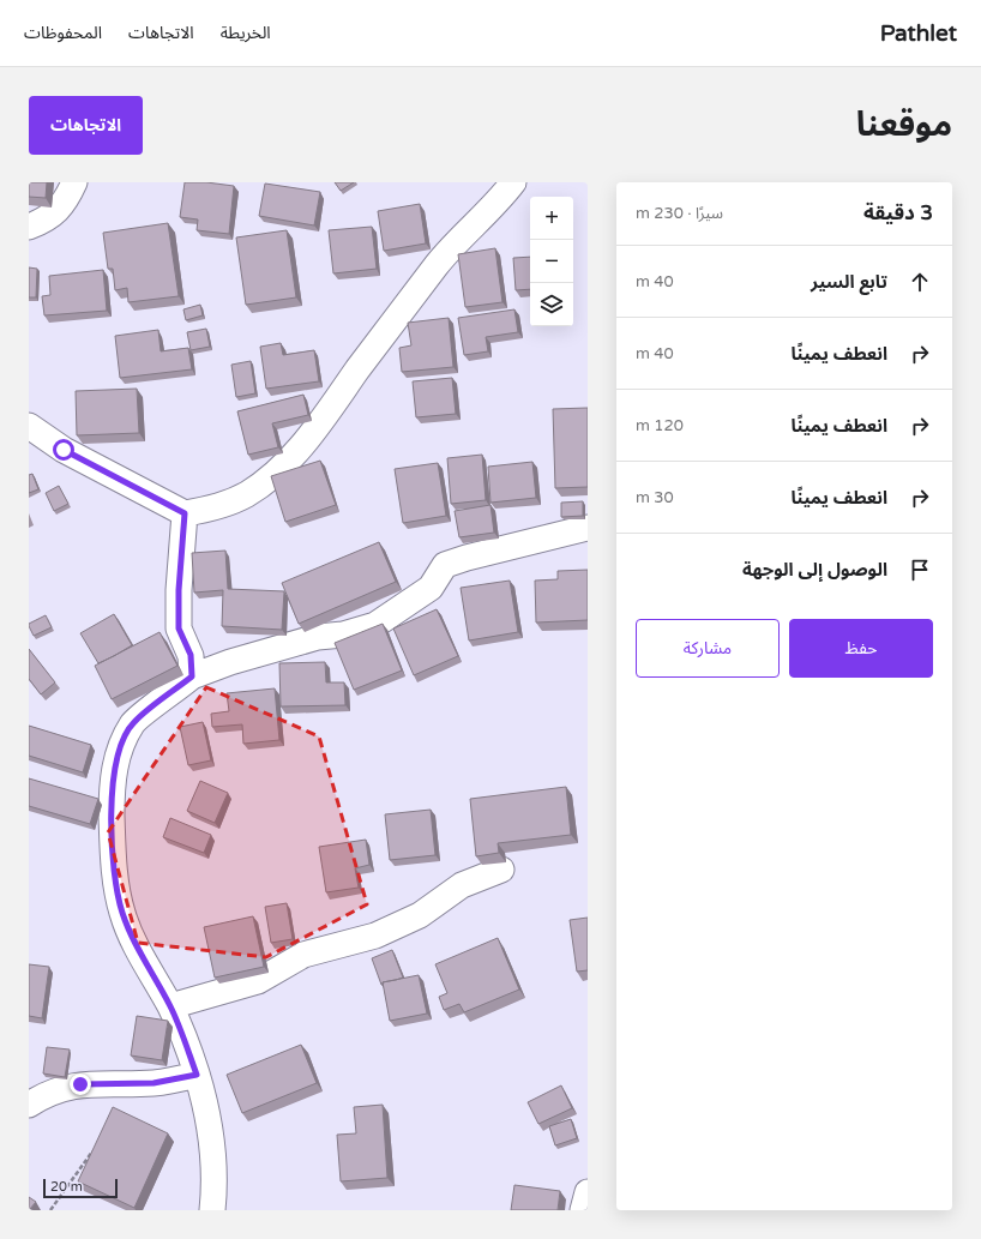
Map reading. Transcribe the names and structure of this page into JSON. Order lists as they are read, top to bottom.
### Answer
{
  "scale_bar": "20 m",
  "page": {
    "header": "Pathlet",
    "nav": ["الخريطة", "الاتجاهات", "المحفوظات"],
    "title": "موقعنا",
    "buttons": [
      "الاتجاهات",
      ["حفظ", "مشاركة"]
    ],
    "heading": ["3 دقيقة", "سيرًا · 230 m"],
    "map_buttons": ["+", "−"],
    "list": [
      ["تابع السير", "40 m"],
      ["انعطف يمينًا", "40 m"],
      ["انعطف يمينًا", "120 m"],
      ["انعطف يمينًا", "30 m"],
      "الوصول إلى الوجهة"
    ],
    "scale": "20 m"
  }
}
